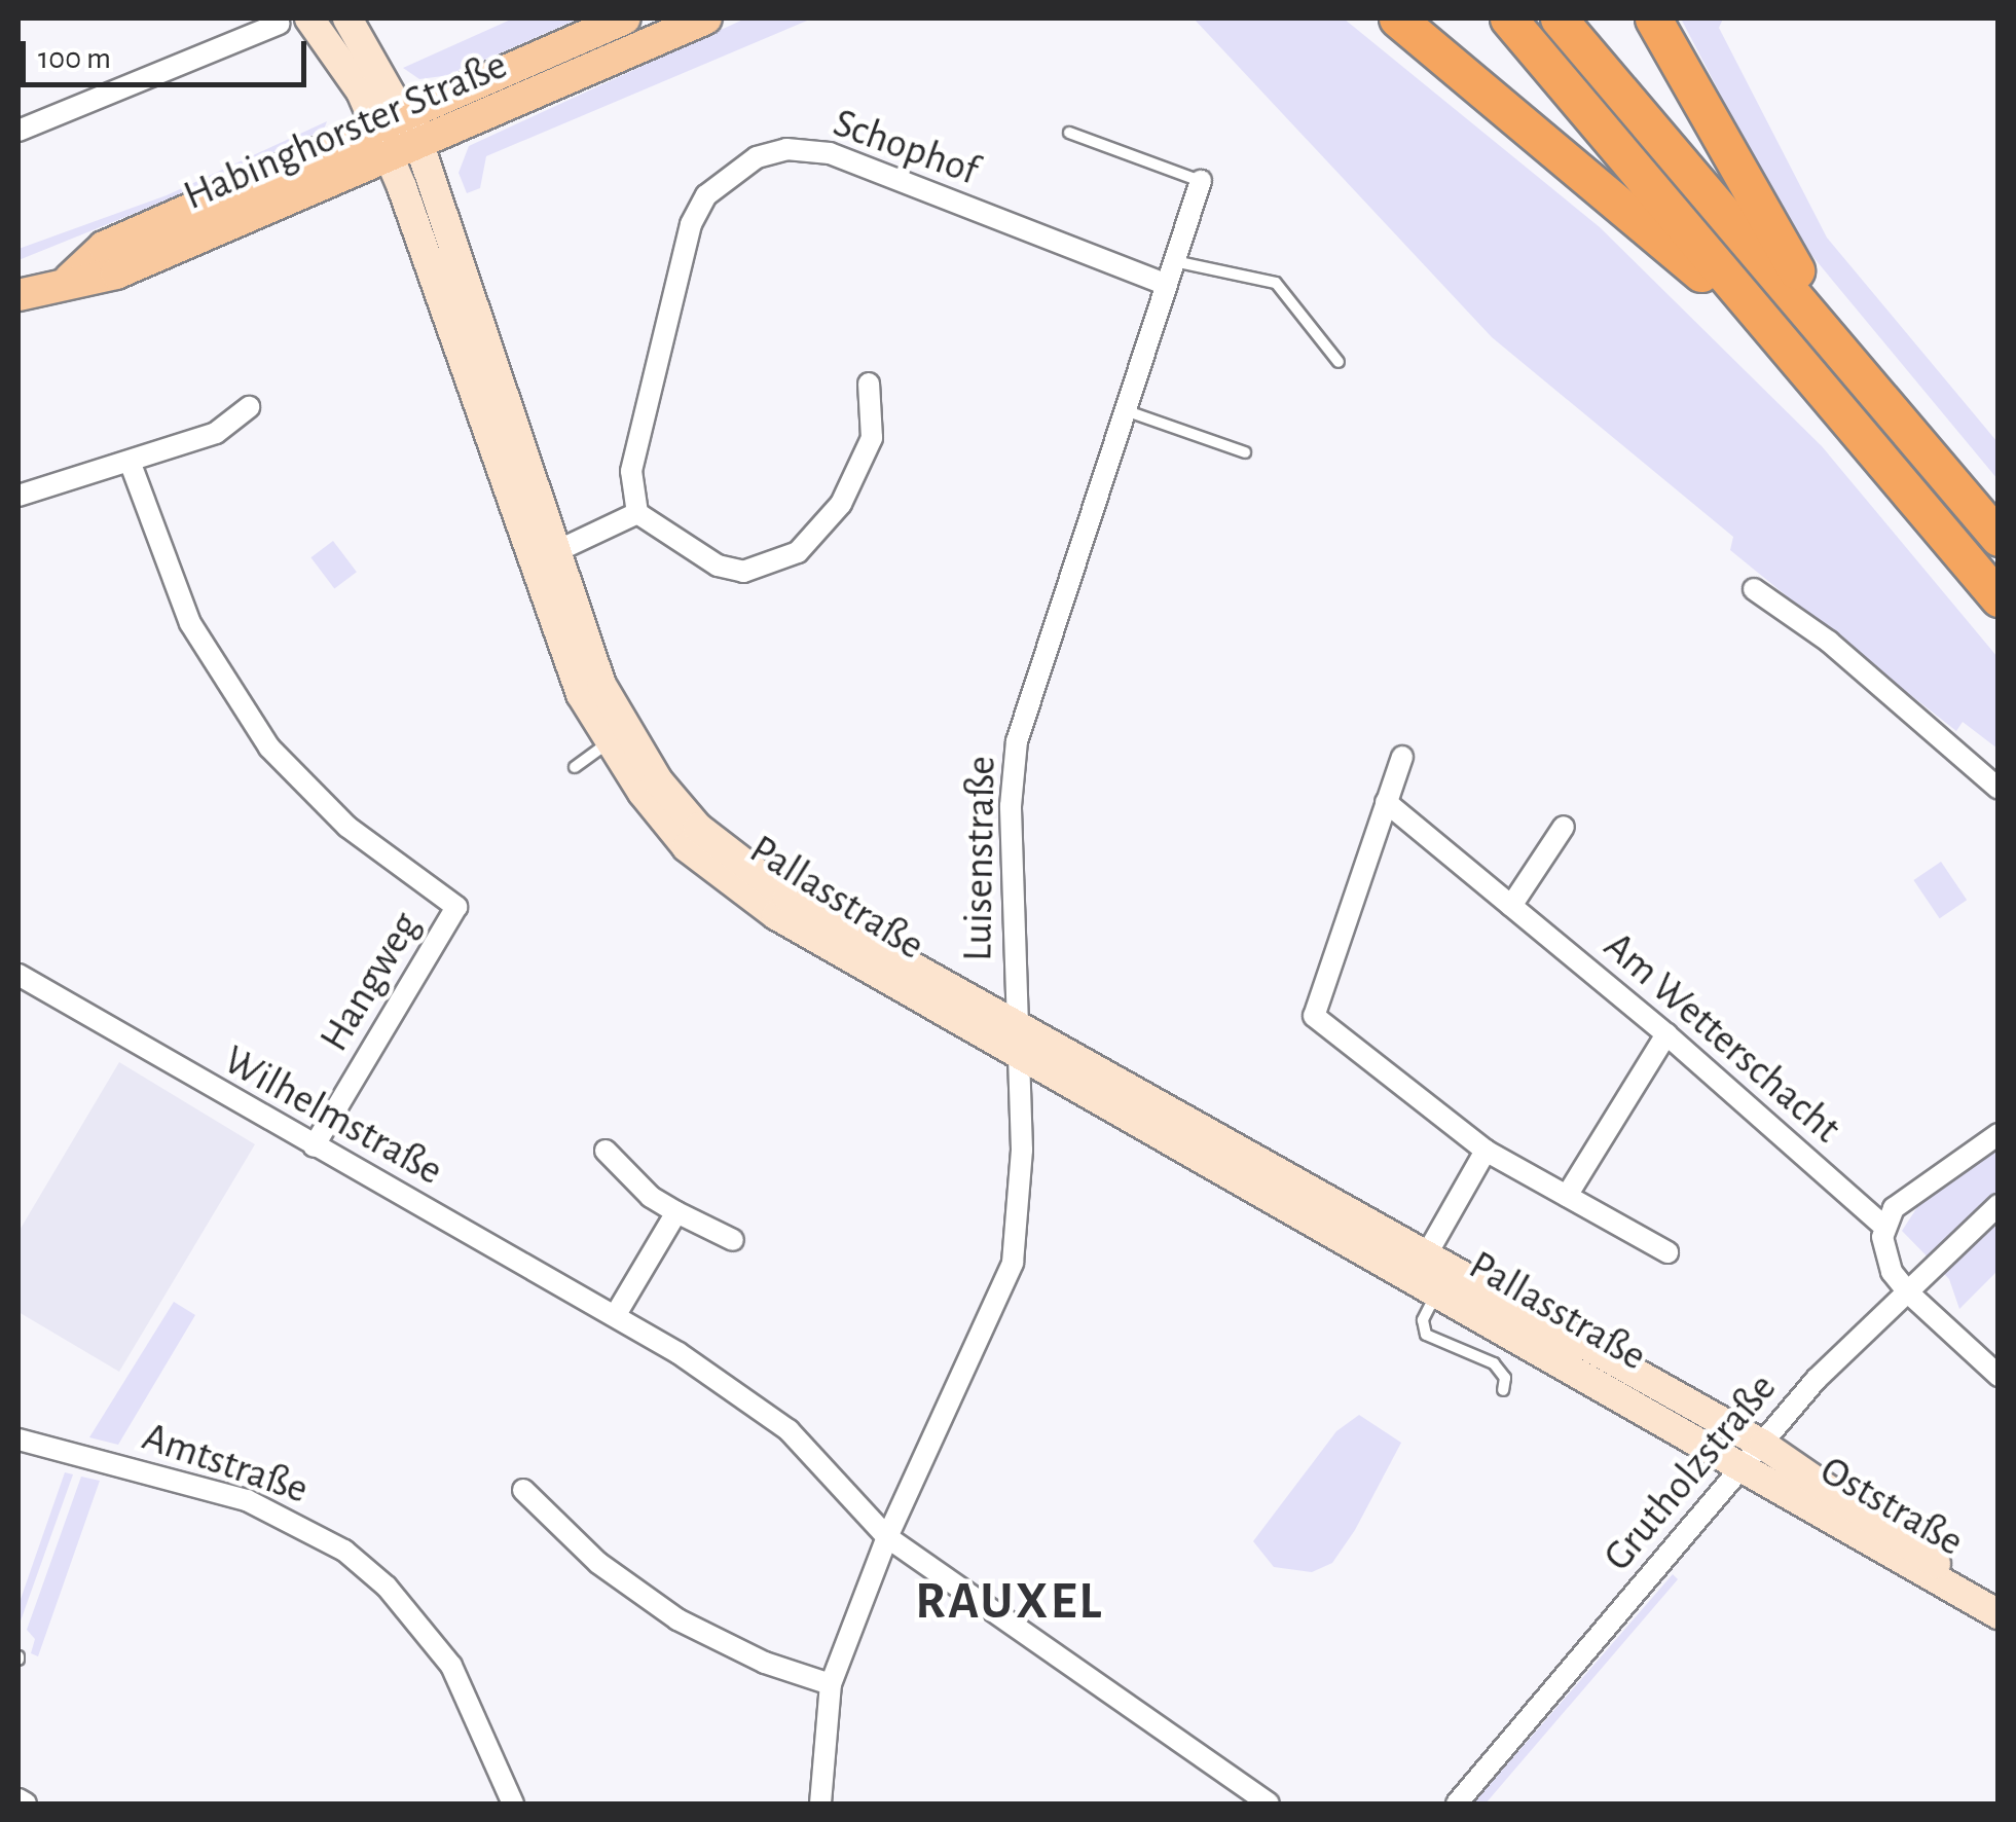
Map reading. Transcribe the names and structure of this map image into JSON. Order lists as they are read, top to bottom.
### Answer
{
  "streets": {
    "main road": ["Habinghorster Straße", "Pallasstraße", "Oststraße"],
    "street": [
      "Schophof",
      "Luisenstraße",
      "Hangweg",
      "Am Wetterschacht",
      "Wilhelmstraße",
      "Amtstraße",
      "Grutholzstraße"
    ]
  },
  "crossings": [
    ["Habinghorster Straße", "Pallasstraße"],
    ["Schophof", "Luisenstraße"],
    ["Luisenstraße", "Pallasstraße"],
    ["Luisenstraße", "Wilhelmstraße"],
    ["Pallasstraße", "Grutholzstraße"],
    ["Pallasstraße", "Oststraße"],
    ["Hangweg", "Wilhelmstraße"],
    ["Grutholzstraße", "Oststraße"]
  ],
  "districts": ["RAUXEL"],
  "scale_bar": "100 m"
}
